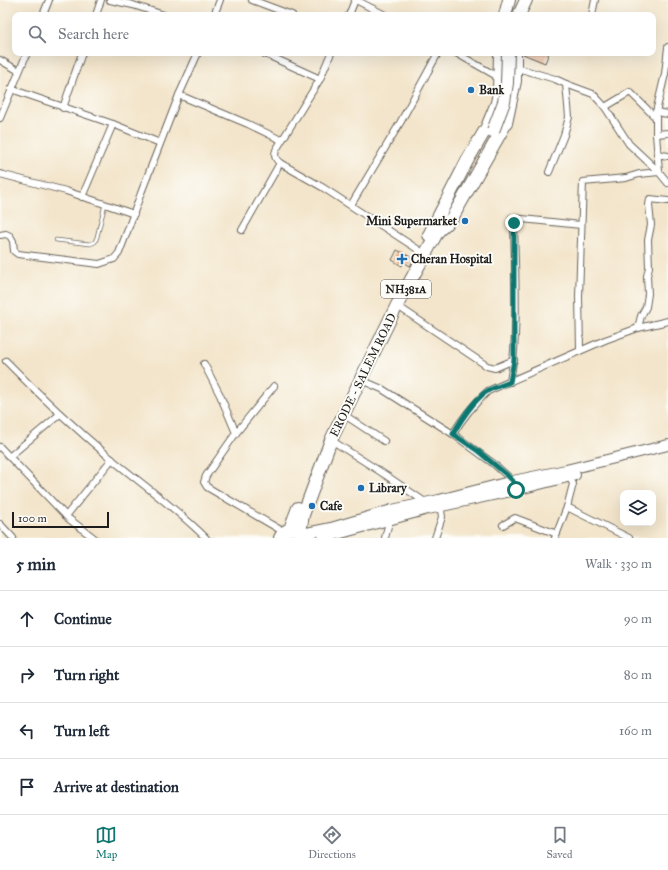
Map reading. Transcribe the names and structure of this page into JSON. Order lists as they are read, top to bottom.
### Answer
{
  "streets": {
    "highway": ["NH381A", "ERODE - SALEM ROAD"]
  },
  "places": {
    "other": [
      "Bank",
      "Mini Supermarket",
      "Library",
      "Cafe"
    ],
    "health": ["Cheran Hospital"]
  },
  "scale_bar": "100 m",
  "page": {
    "search": "Search here",
    "scale": "100 m",
    "heading": ["5 min", "Walk · 330 m"],
    "list": [
      ["Continue", "90 m"],
      ["Turn right", "80 m"],
      ["Turn left", "160 m"],
      "Arrive at destination"
    ],
    "nav": ["Map", "Directions", "Saved"]
  }
}
